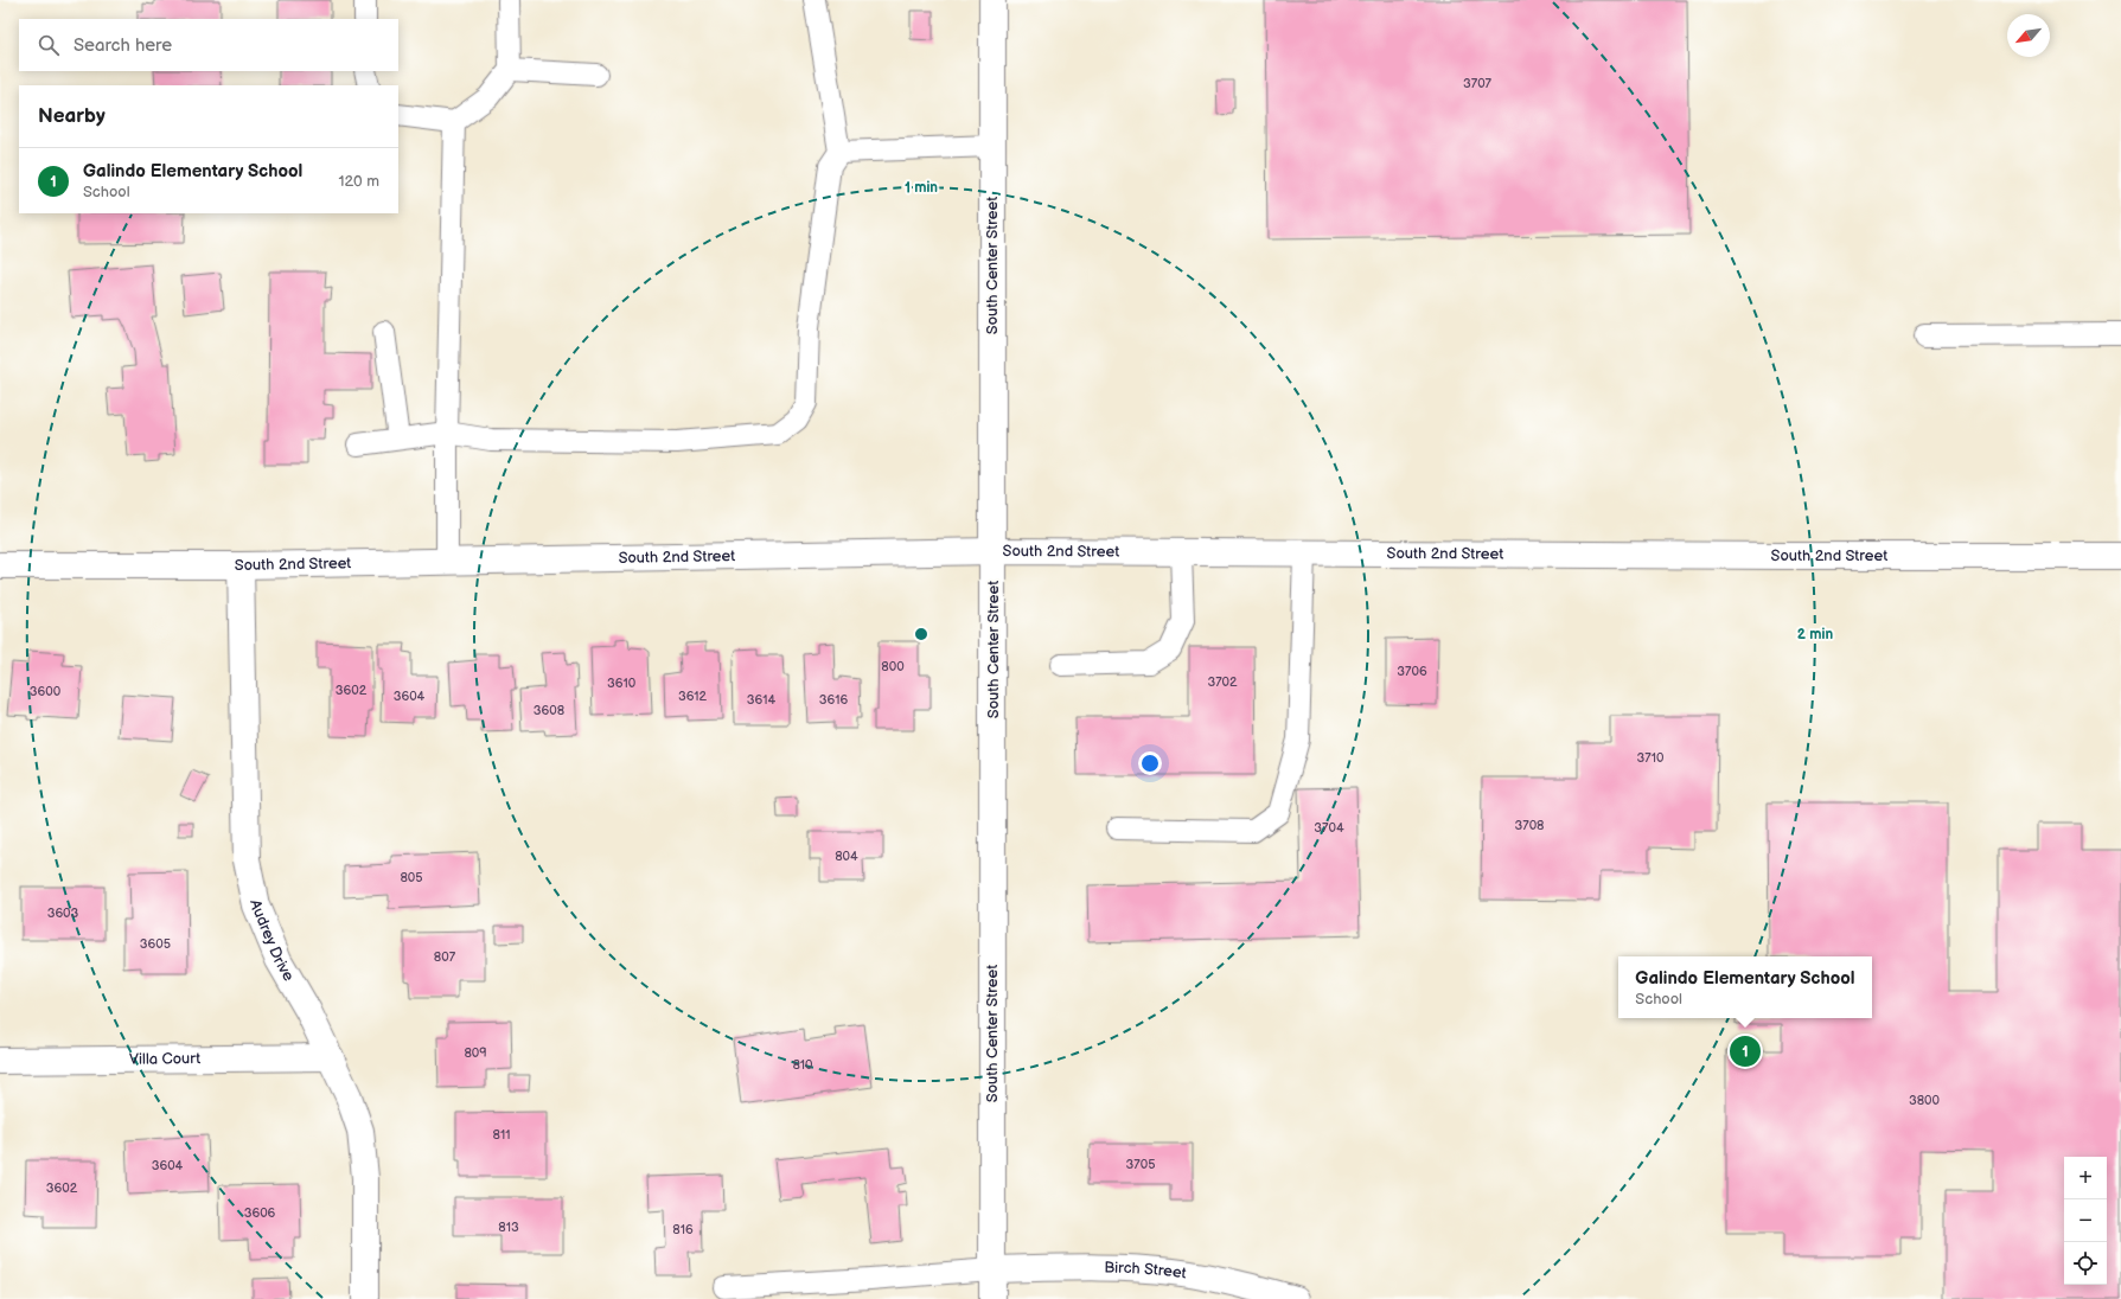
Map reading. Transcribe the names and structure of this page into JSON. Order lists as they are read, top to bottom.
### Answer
{
  "streets": {
    "street": [
      "South Center Street",
      "South 2nd Street",
      "Audrey Drive",
      "Villa Court",
      "Birch Street"
    ]
  },
  "crossings": [
    ["South Center Street", "South 2nd Street"],
    ["South Center Street", "Birch Street"],
    ["South 2nd Street", "Audrey Drive"],
    ["Audrey Drive", "Villa Court"]
  ],
  "house_numbers": [
    "3707",
    "800",
    "3706",
    "3702",
    "3610",
    "3602",
    "3600",
    "3604",
    "3612",
    "3614",
    "3616",
    "3608",
    "3710",
    "3708",
    "3704",
    "804",
    "805",
    "3603",
    "3605",
    "807",
    "809",
    "810",
    "3800",
    "811",
    "3705",
    "3604",
    "3602",
    "3606",
    "813",
    "816"
  ],
  "north": "bottom left",
  "page": {
    "search": "Search here",
    "heading": "Nearby",
    "list": [
      {
        "mark": "1",
        "name": "Galindo Elementary School",
        "note": "School",
        "value": "120 m"
      }
    ],
    "popup": ["Galindo Elementary School", "School"],
    "pins": "1",
    "map_buttons": ["+", "−"]
  },
  "rings": ["1 min", "2 min"]
}
